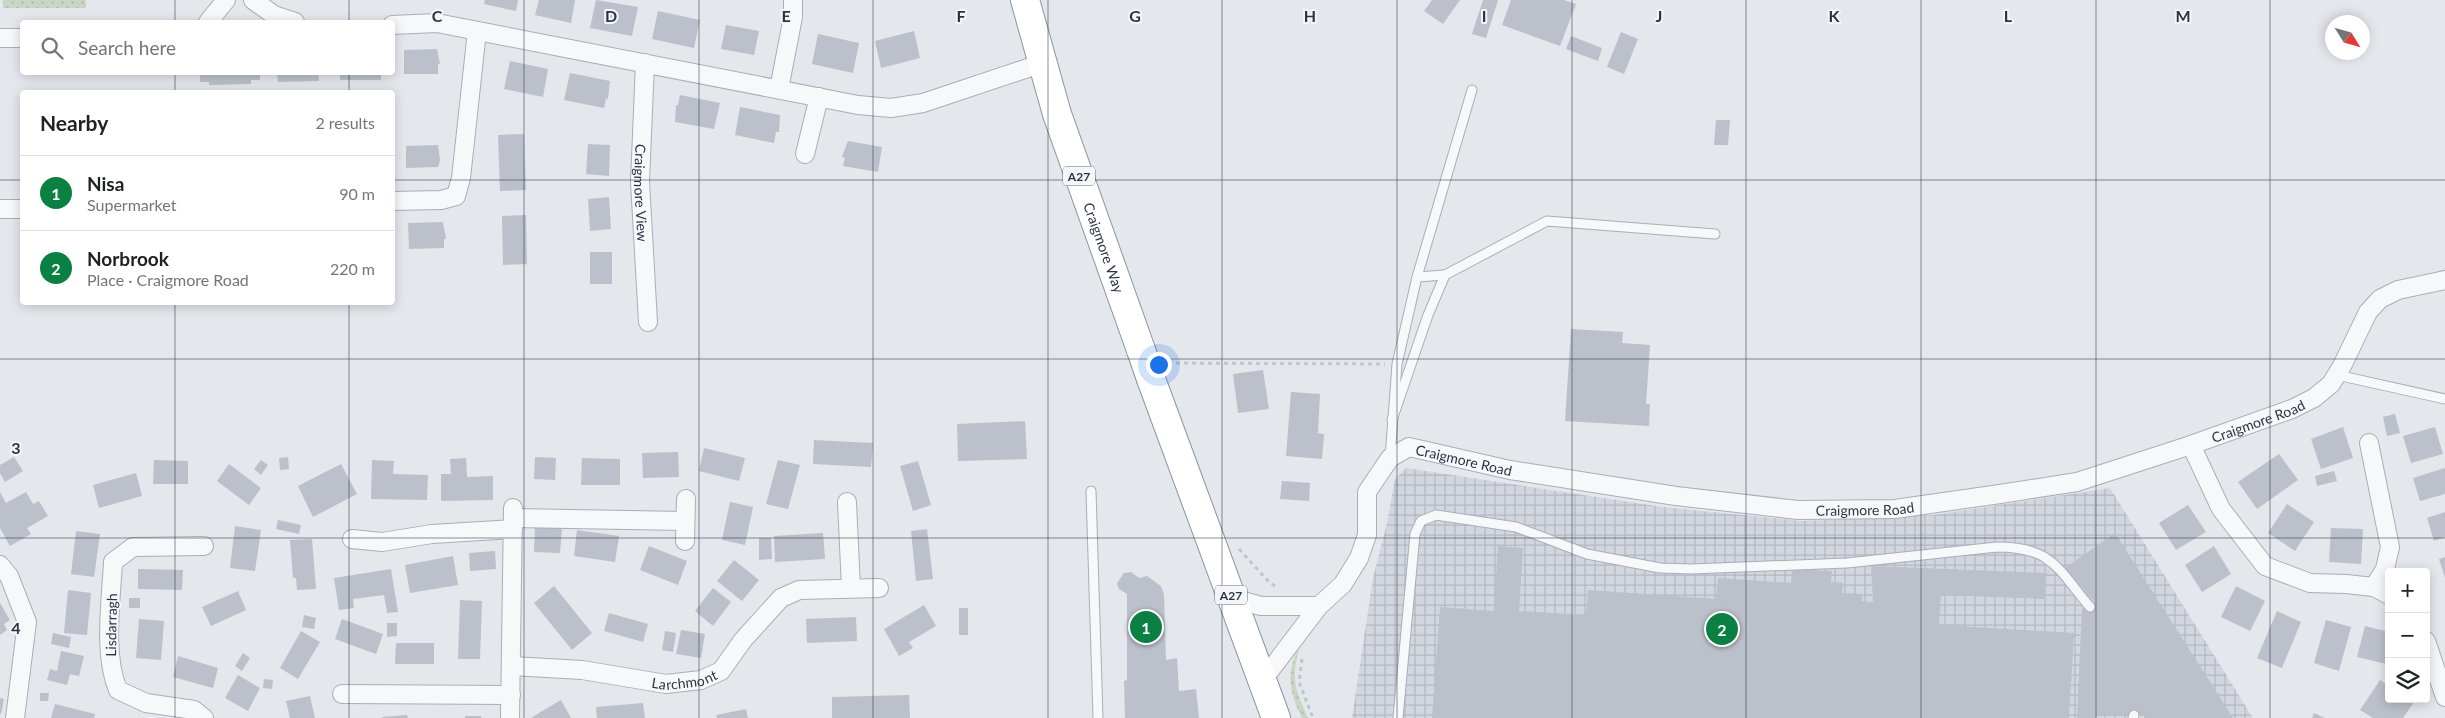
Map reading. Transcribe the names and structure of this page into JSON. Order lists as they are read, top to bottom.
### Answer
{
  "streets": {
    "highway": ["A27", "Craigmore Way"],
    "street": [
      "Craigmore View",
      "Craigmore Road",
      "Lisdarragh",
      "Larchmont"
    ]
  },
  "crossings": [
    ["A27", "Craigmore Way"]
  ],
  "north": "bottom right",
  "page": {
    "search": "Search here",
    "heading": ["Nearby", "2 results"],
    "list": [
      {
        "mark": "1",
        "name": "Nisa",
        "note": "Supermarket",
        "value": "90 m"
      },
      {
        "mark": "2",
        "name": "Norbrook",
        "note": "Place · Craigmore Road",
        "value": "220 m"
      }
    ],
    "map_buttons": ["+", "−"],
    "pins": ["1", "2"]
  },
  "grid": {
    "columns": [
      "C",
      "D",
      "E",
      "F",
      "G",
      "H",
      "I",
      "J",
      "K",
      "L",
      "M"
    ],
    "rows": ["3", "4"]
  }
}
